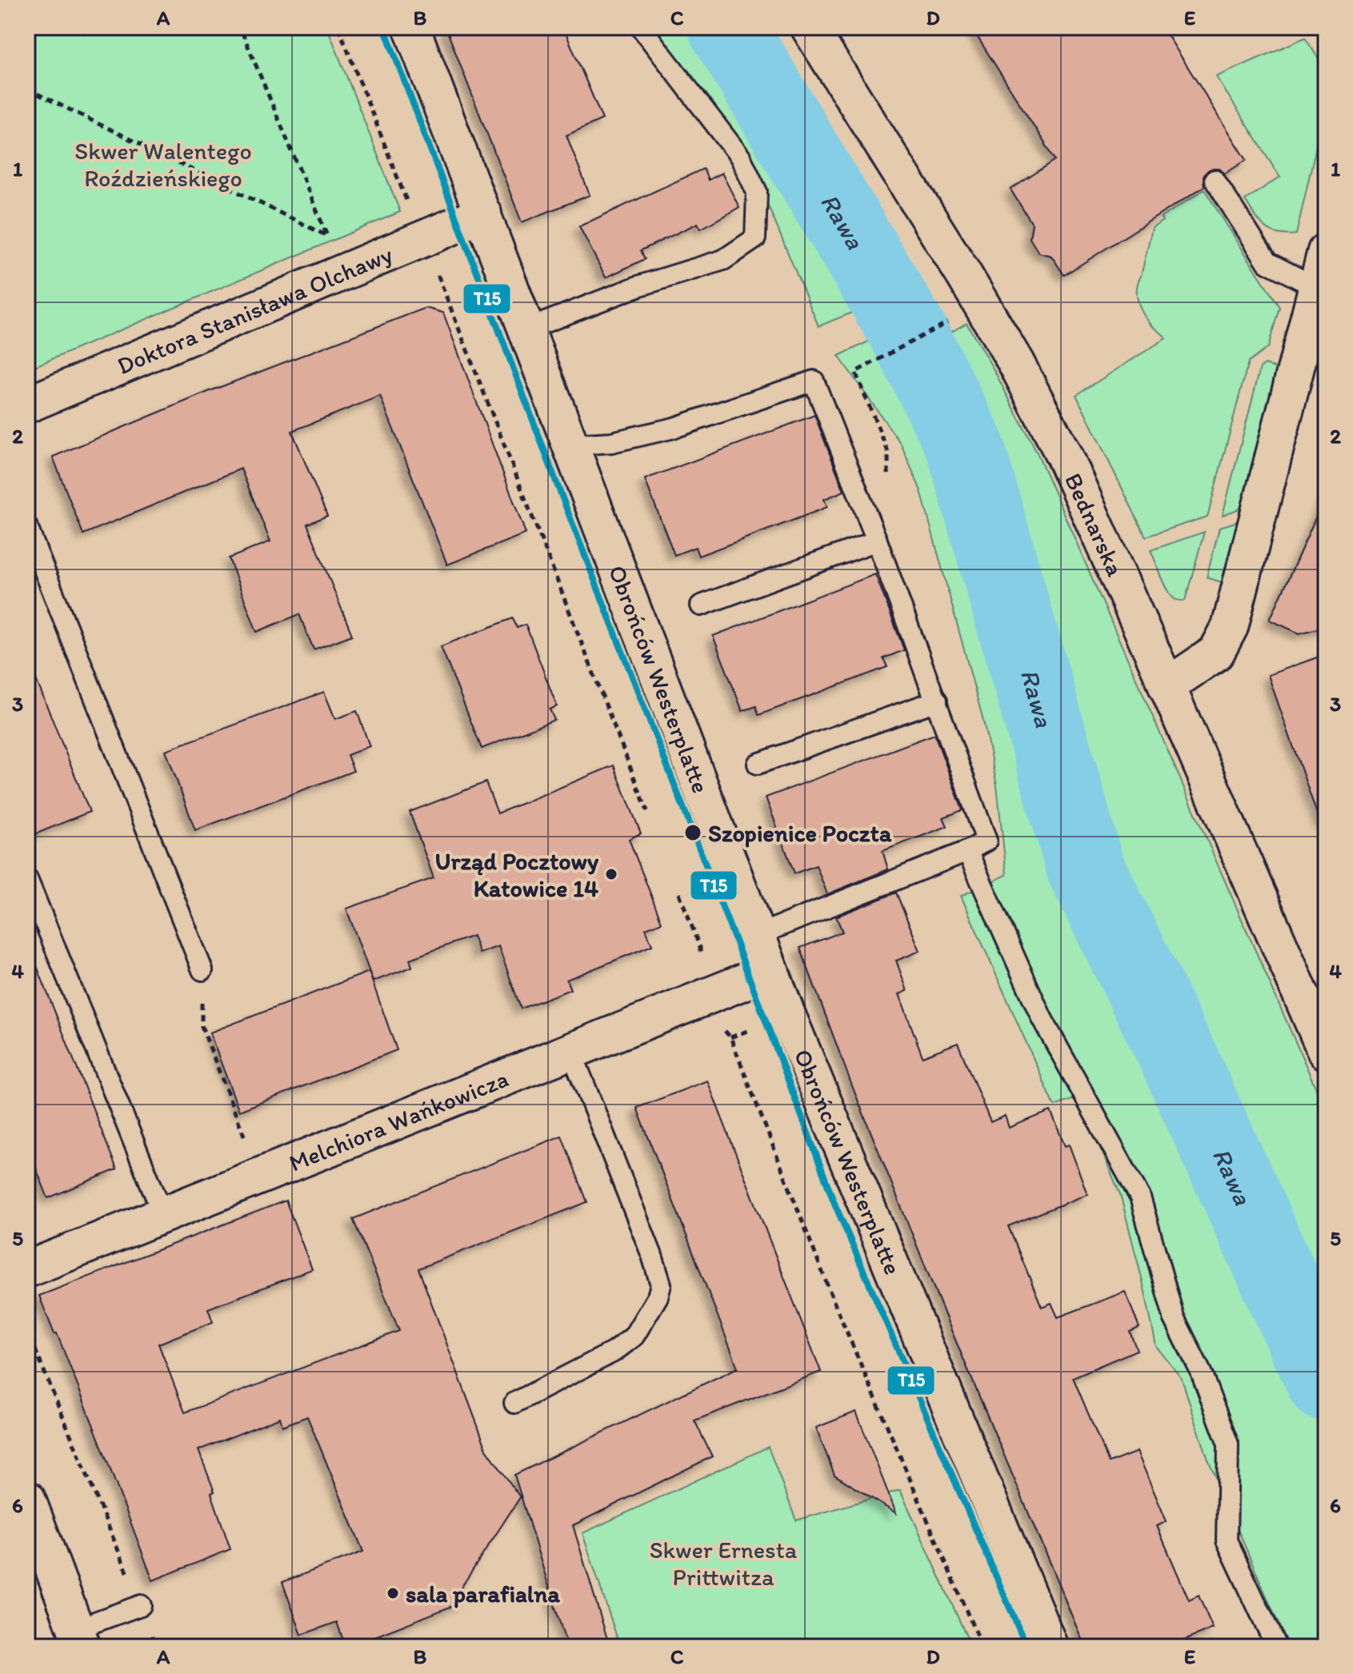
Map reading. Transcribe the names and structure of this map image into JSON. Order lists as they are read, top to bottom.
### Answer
{
  "streets": {
    "street": [
      "Doktora Stanisława Olchawy",
      "Bednarska",
      "Obrońców Westerplatte",
      "Melchiora Wańkowicza"
    ]
  },
  "crossings": [
    ["Doktora Stanisława Olchawy", "Obrońców Westerplatte"],
    ["Obrońców Westerplatte", "Melchiora Wańkowicza"]
  ],
  "water": ["Rawa"],
  "parks": ["Skwer Walentego Roździeńskiego", "Skwer Ernesta Prittwitza"],
  "places": ["Szopienice Poczta", "Urząd Pocztowy Katowice 14", "sala parafialna"],
  "lines": ["transit line T15"],
  "grid": {
    "columns": [
      "A",
      "B",
      "C",
      "D",
      "E"
    ],
    "rows": [
      "1",
      "2",
      "3",
      "4",
      "5",
      "6"
    ]
  }
}
